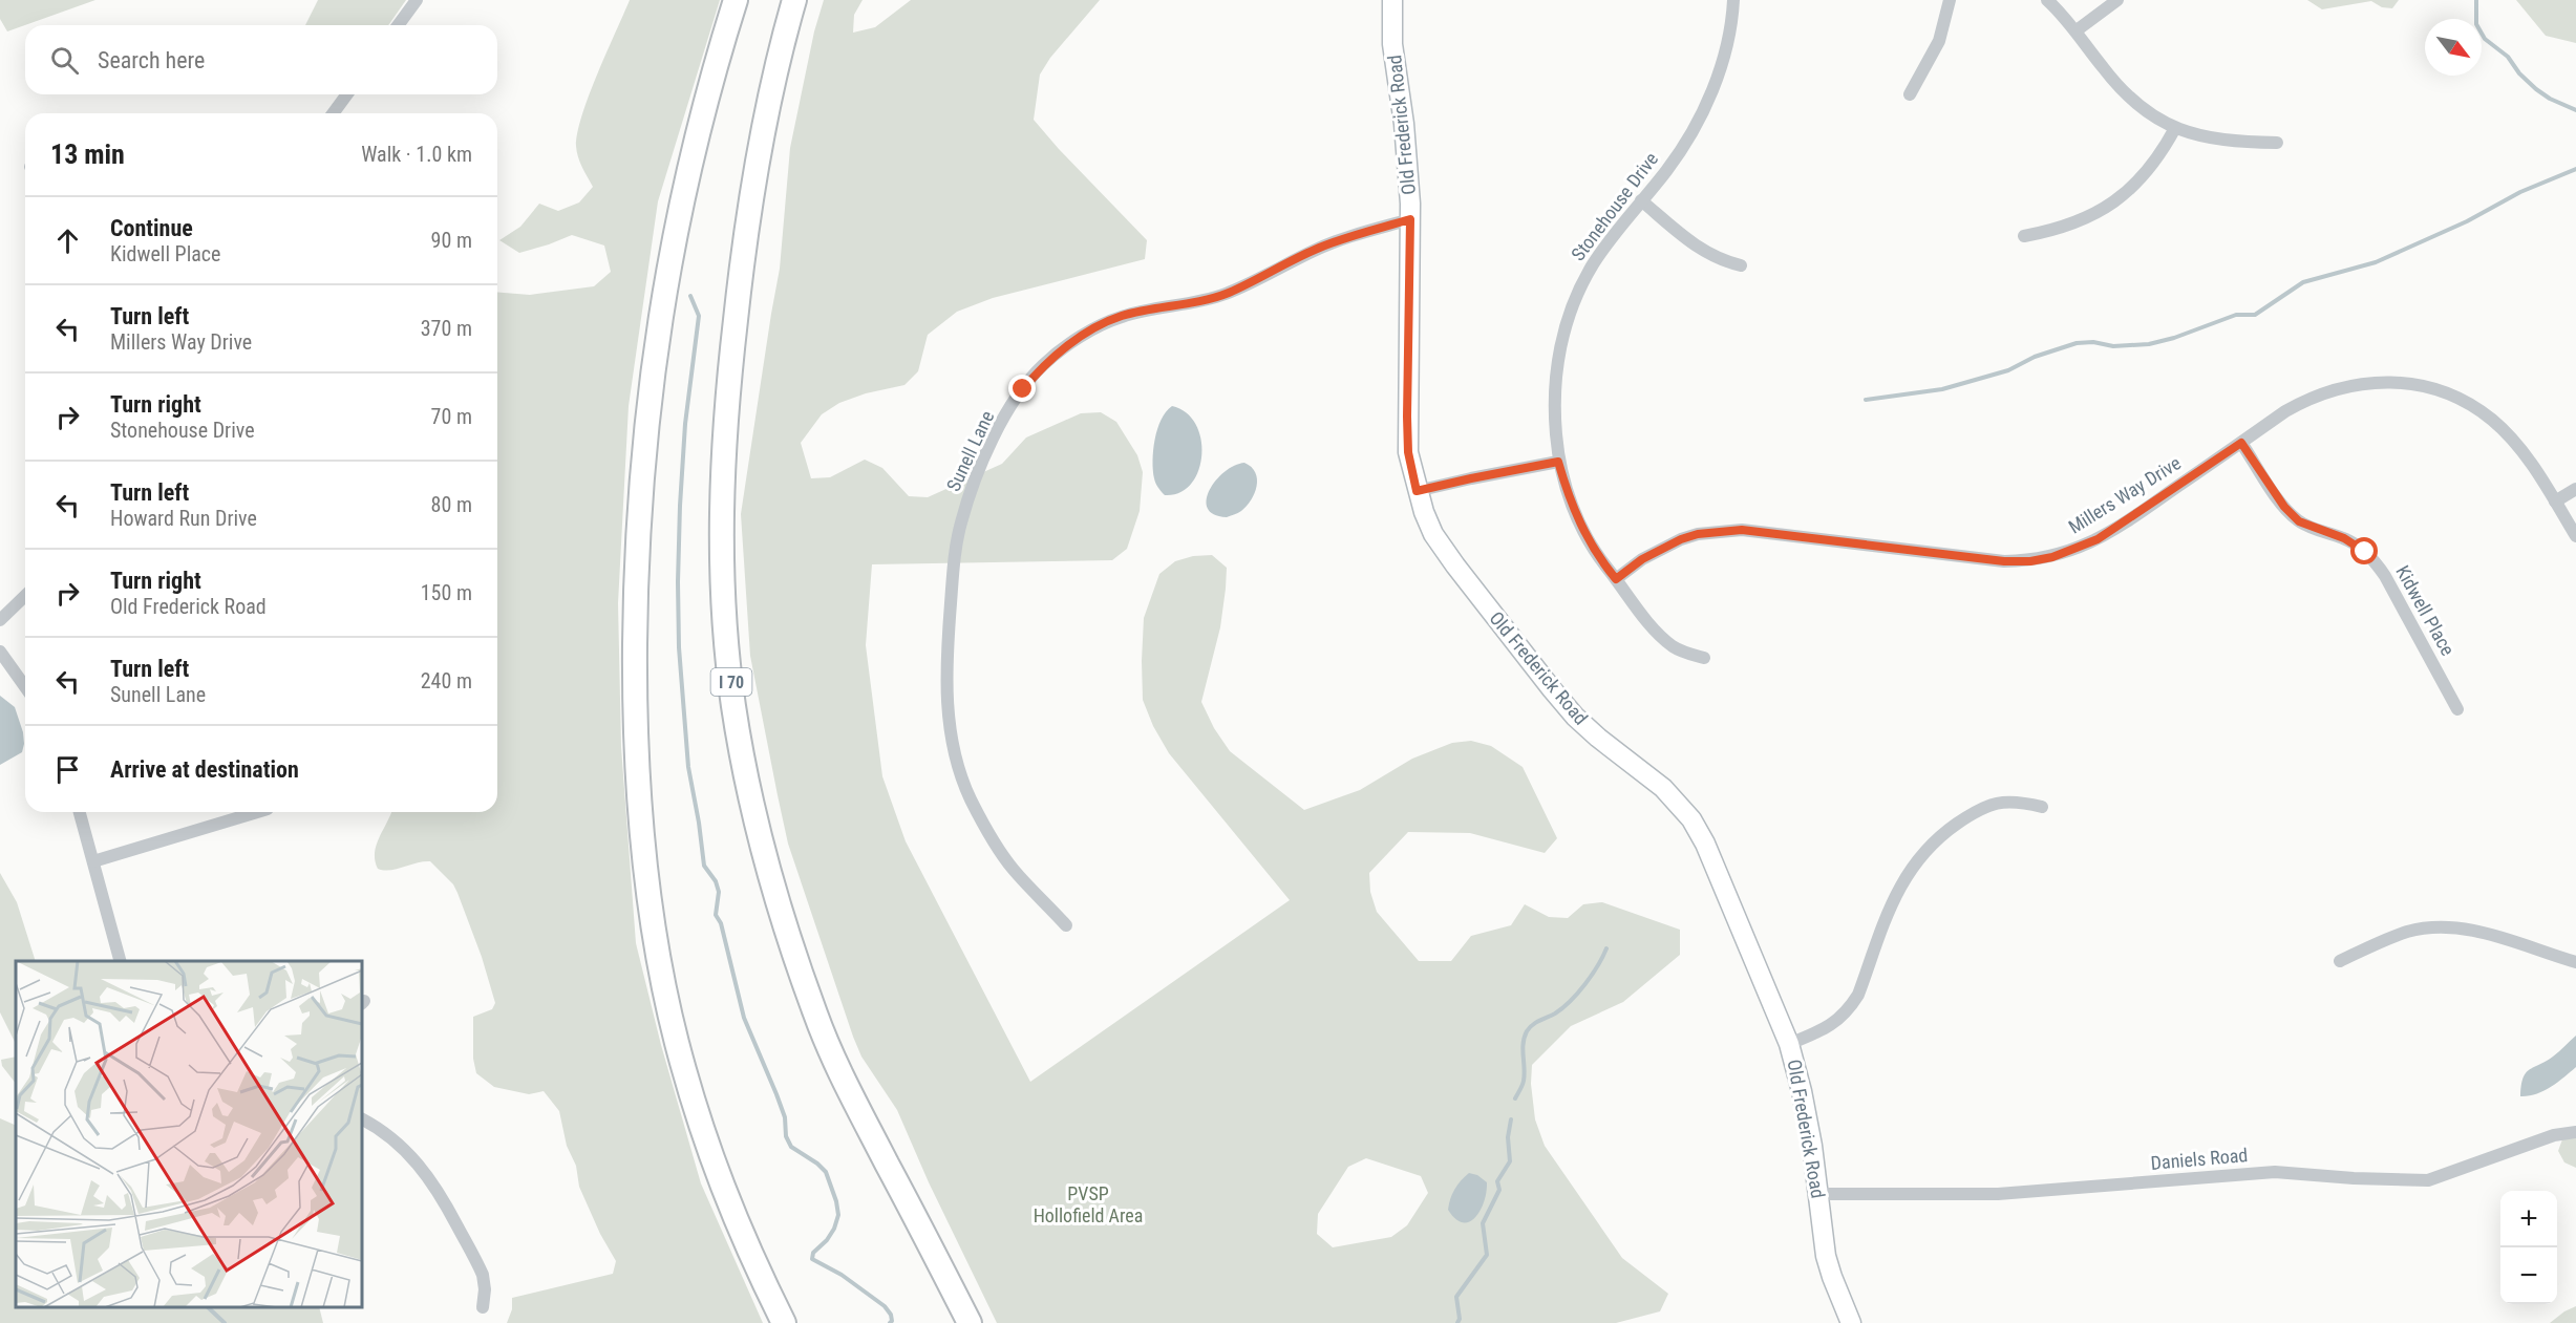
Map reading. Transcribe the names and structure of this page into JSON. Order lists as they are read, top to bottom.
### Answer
{
  "streets": {
    "highway": ["I 70"],
    "street": [
      "Old Frederick Road",
      "Stonehouse Drive",
      "Sunell Lane",
      "Millers Way Drive",
      "Kidwell Place",
      "Daniels Road"
    ]
  },
  "crossings": [
    ["Old Frederick Road", "Sunell Lane"],
    ["Old Frederick Road", "Daniels Road"],
    ["Stonehouse Drive", "Millers Way Drive"],
    ["Millers Way Drive", "Kidwell Place"]
  ],
  "parks": ["PVSP Hollofield Area"],
  "north": "bottom right",
  "page": {
    "search": "Search here",
    "heading": ["13 min", "Walk · 1.0 km"],
    "list": [
      ["Continue", "Kidwell Place", "90 m"],
      ["Turn left", "Millers Way Drive", "370 m"],
      ["Turn right", "Stonehouse Drive", "70 m"],
      ["Turn left", "Howard Run Drive", "80 m"],
      ["Turn right", "Old Frederick Road", "150 m"],
      ["Turn left", "Sunell Lane", "240 m"],
      "Arrive at destination"
    ],
    "map_buttons": ["+", "−"]
  }
}
